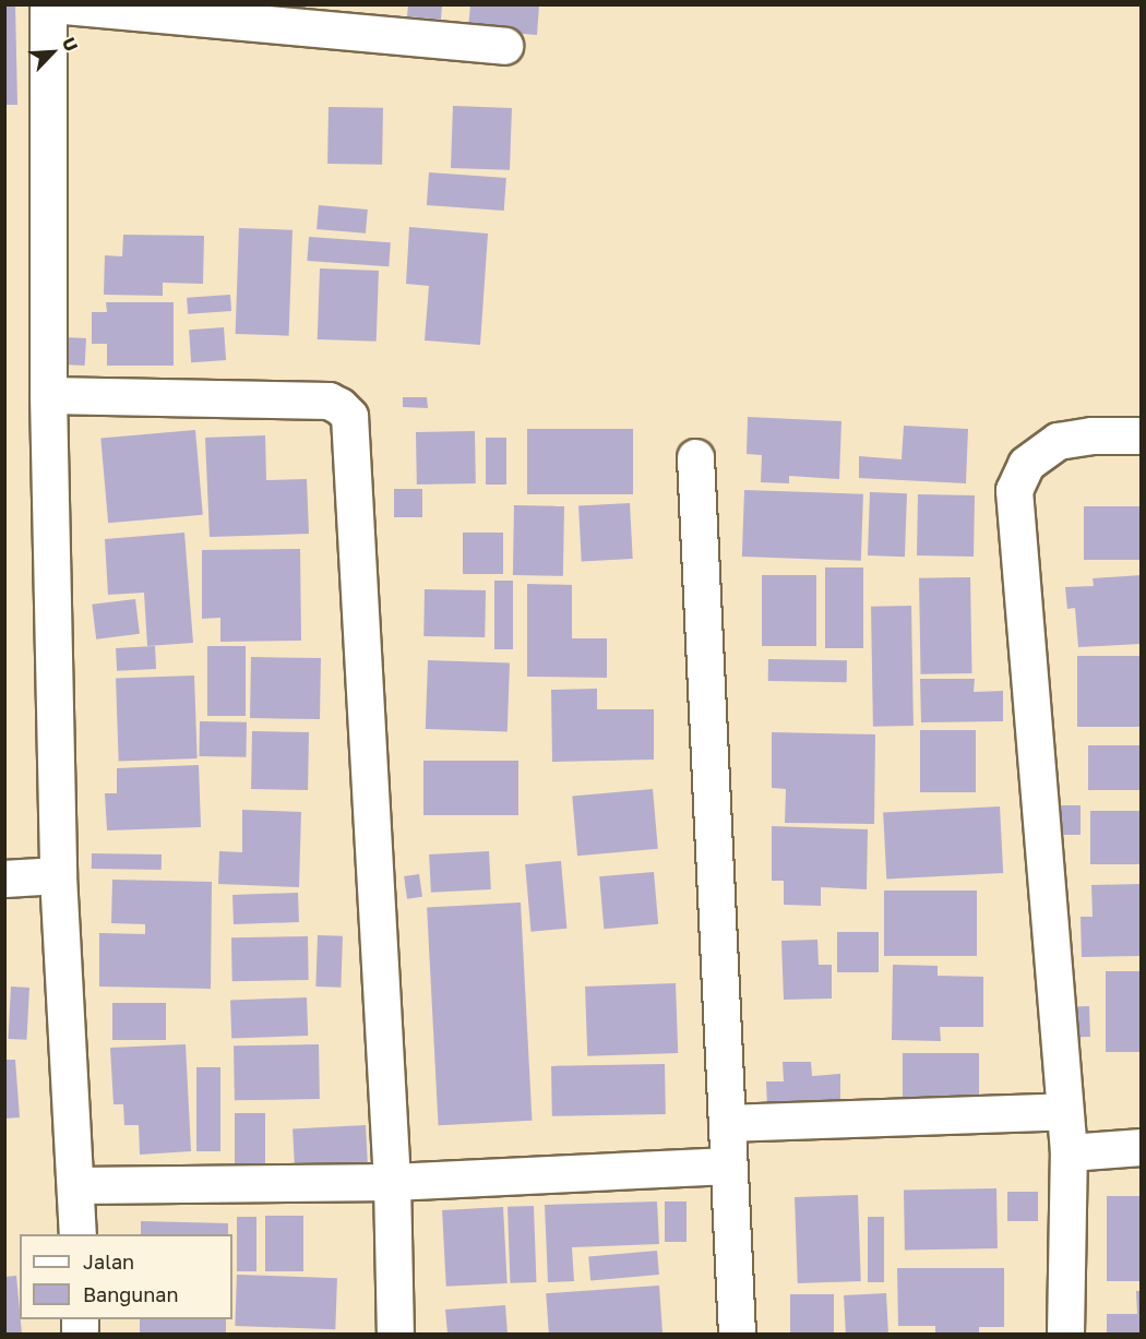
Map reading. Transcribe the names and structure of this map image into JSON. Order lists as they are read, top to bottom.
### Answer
{
  "legend": ["Jalan", "Bangunan"],
  "north": "top right"
}
